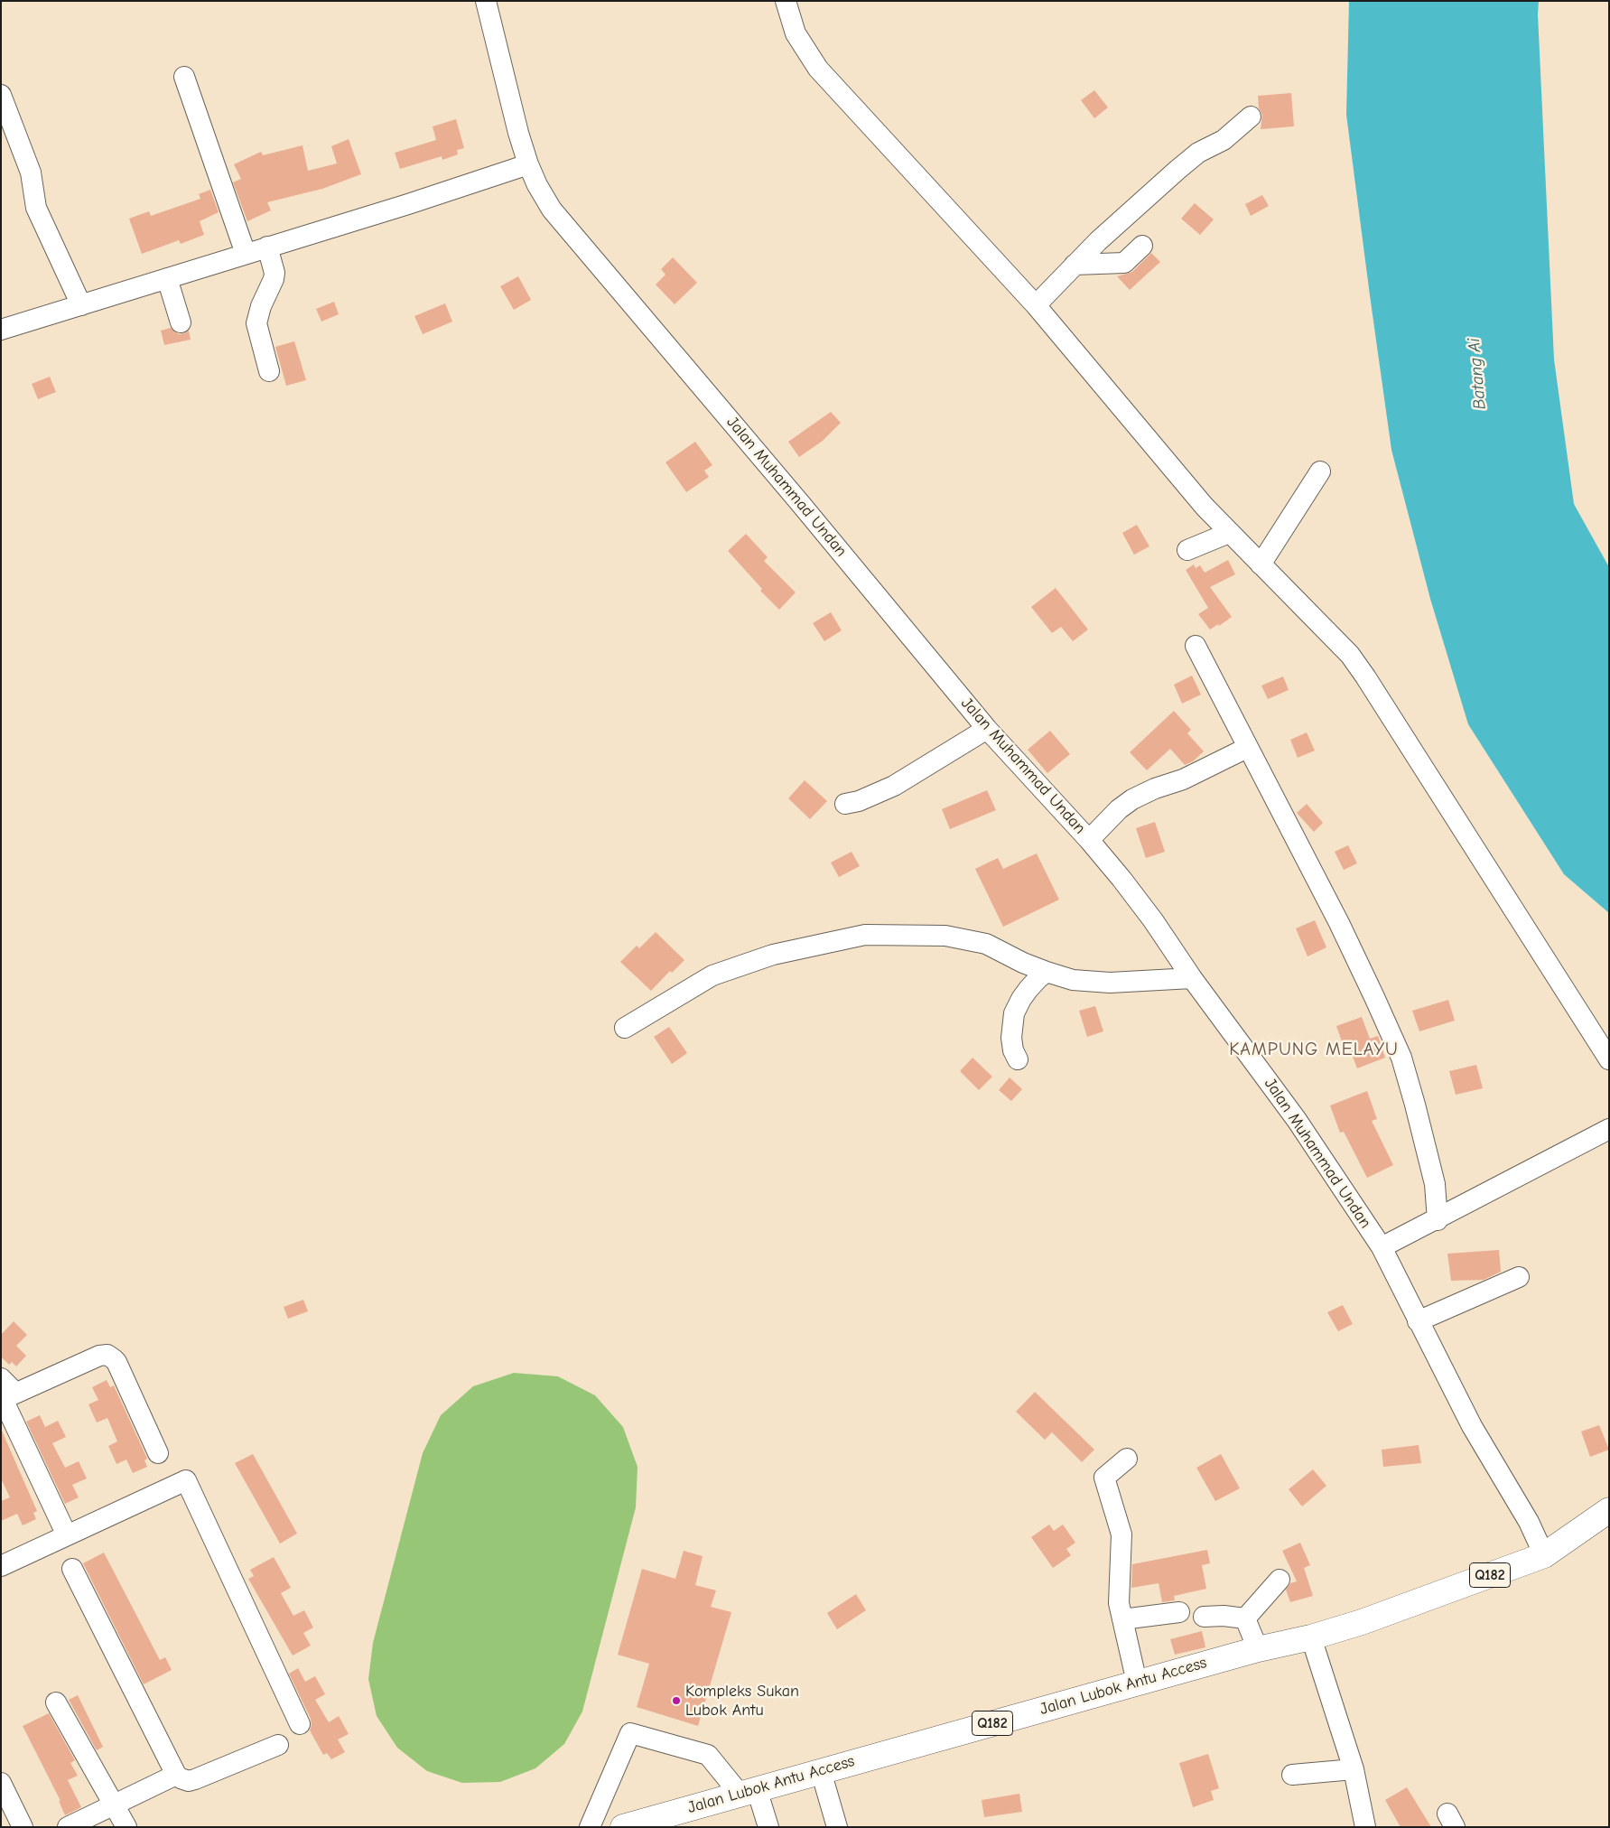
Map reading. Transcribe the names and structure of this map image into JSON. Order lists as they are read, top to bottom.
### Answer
{
  "streets": {
    "main road": ["Q182", "Jalan Lubok Antu Access"],
    "street": ["Jalan Muhammad Undan"]
  },
  "crossings": [
    ["Jalan Muhammad Undan", "Jalan Lubok Antu Access"]
  ],
  "districts": ["KAMPUNG MELAYU"],
  "water": ["Batang Ai"],
  "places": ["Kompleks Sukan Lubok Antu"]
}
